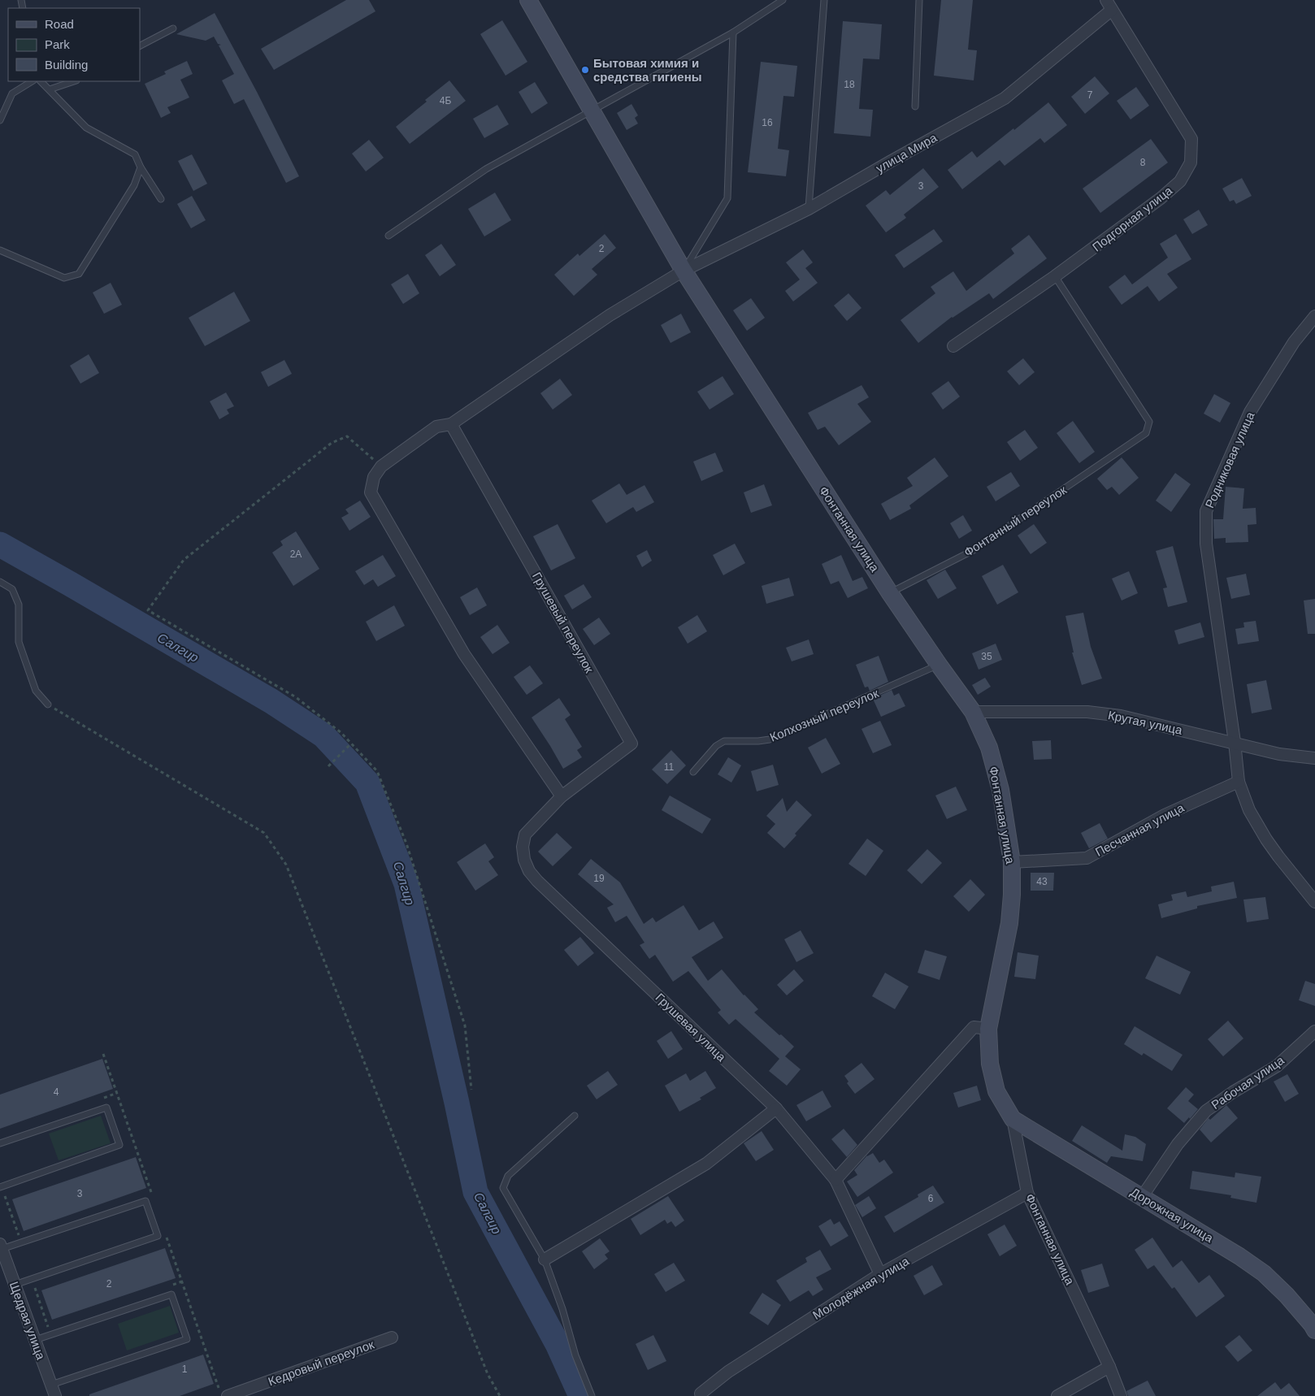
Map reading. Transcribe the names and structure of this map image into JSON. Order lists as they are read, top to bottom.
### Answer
{
  "streets": {
    "main road": ["Фонтанная улица", "Дорожная улица"],
    "street": [
      "улица Мира",
      "Подгорная улица",
      "Родниковая улица",
      "Грушевый переулок",
      "Крутая улица",
      "Песчанная улица",
      "Грушевая улица",
      "Рабочая улица",
      "Молодёжная улица",
      "Щедрая улица",
      "Кедровый переулок"
    ],
    "lane": ["Фонтанный переулок", "Колхозный переулок"]
  },
  "crossings": [
    ["улица Мира", "Подгорная улица"],
    ["улица Мира", "Фонтанная улица"],
    ["улица Мира", "Грушевый переулок"],
    ["Подгорная улица", "Фонтанный переулок"],
    ["Родниковая улица", "Крутая улица"],
    ["Фонтанный переулок", "Фонтанная улица"],
    ["Фонтанная улица", "Колхозный переулок"],
    ["Фонтанная улица", "Крутая улица"],
    ["Фонтанная улица", "Песчанная улица"],
    ["Фонтанная улица", "Дорожная улица"],
    ["Фонтанная улица", "Молодёжная улица"],
    ["Грушевый переулок", "Грушевая улица"],
    ["Грушевая улица", "Молодёжная улица"],
    ["Рабочая улица", "Дорожная улица"]
  ],
  "water": ["Салгир"],
  "places": ["Бытовая химия и средства гигиены"],
  "house_numbers": [
    "18",
    "7",
    "4Б",
    "16",
    "8",
    "3",
    "2",
    "2А",
    "35",
    "11",
    "19",
    "43",
    "4",
    "3",
    "6",
    "2",
    "1"
  ],
  "legend": ["Road", "Park", "Building"]
}
